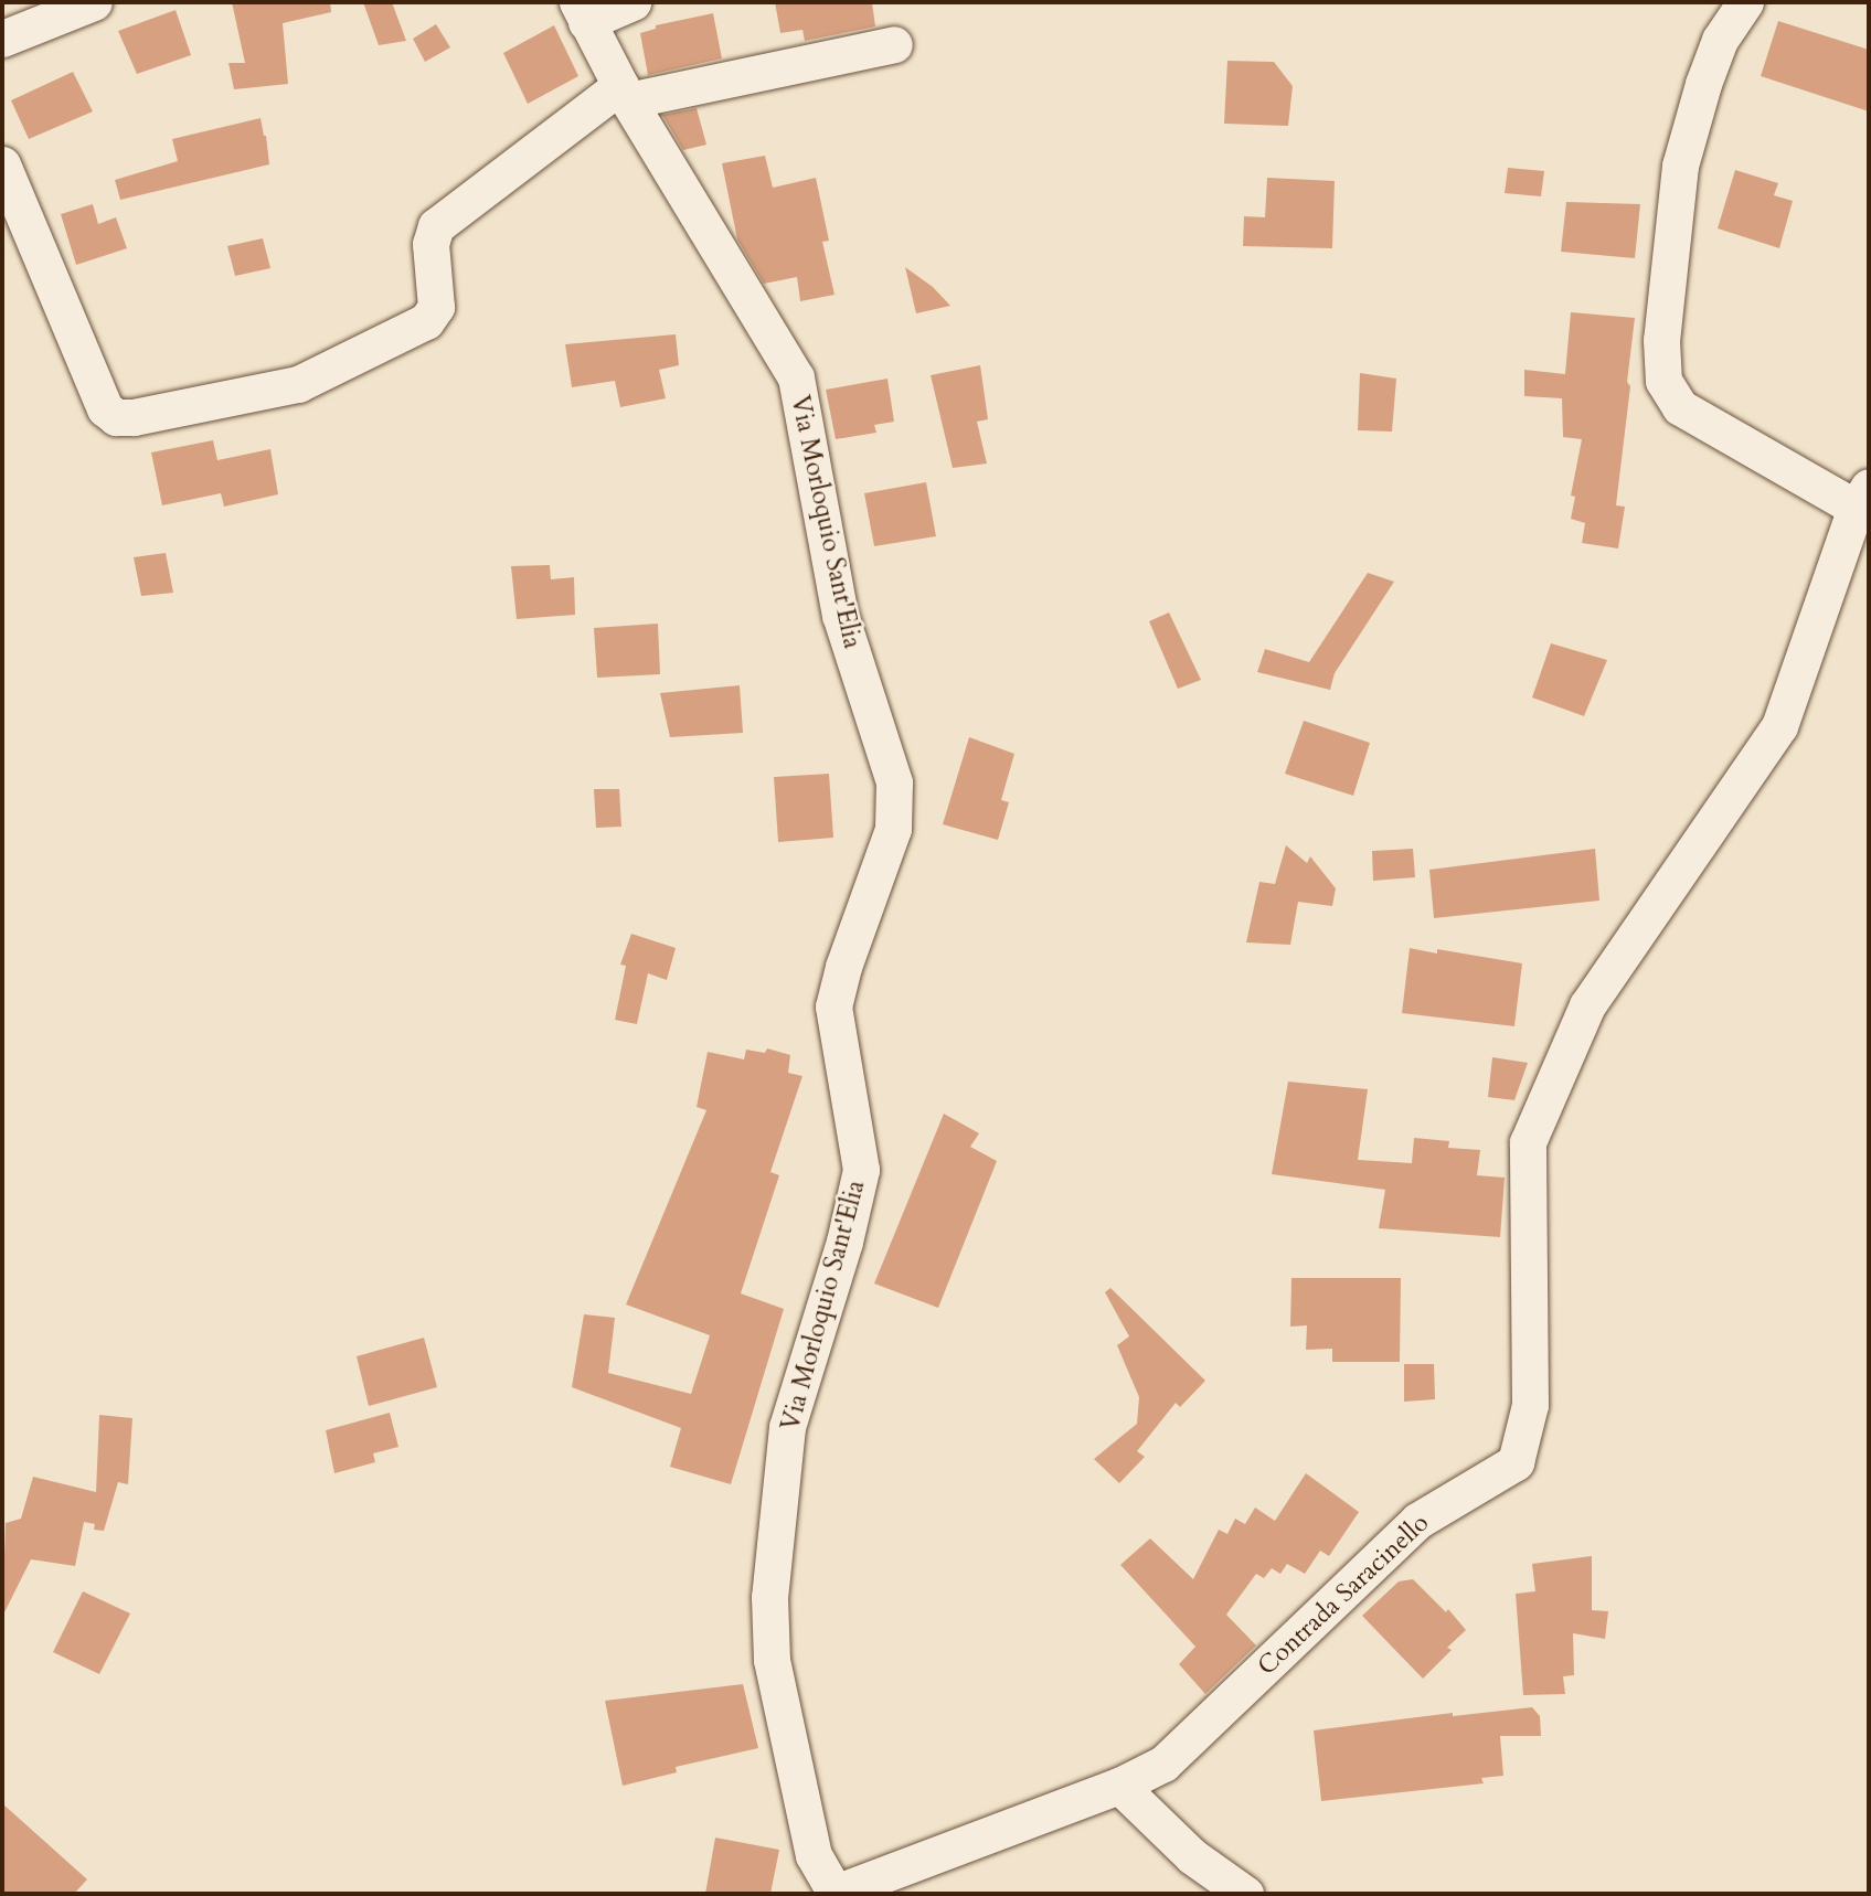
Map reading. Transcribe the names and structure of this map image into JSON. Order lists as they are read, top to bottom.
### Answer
{
  "streets": {
    "street": ["Via Morloquio Sant'Elia", "Contrada Saracinello"]
  },
  "crossings": [
    ["Via Morloquio Sant'Elia", "Contrada Saracinello"]
  ]
}
